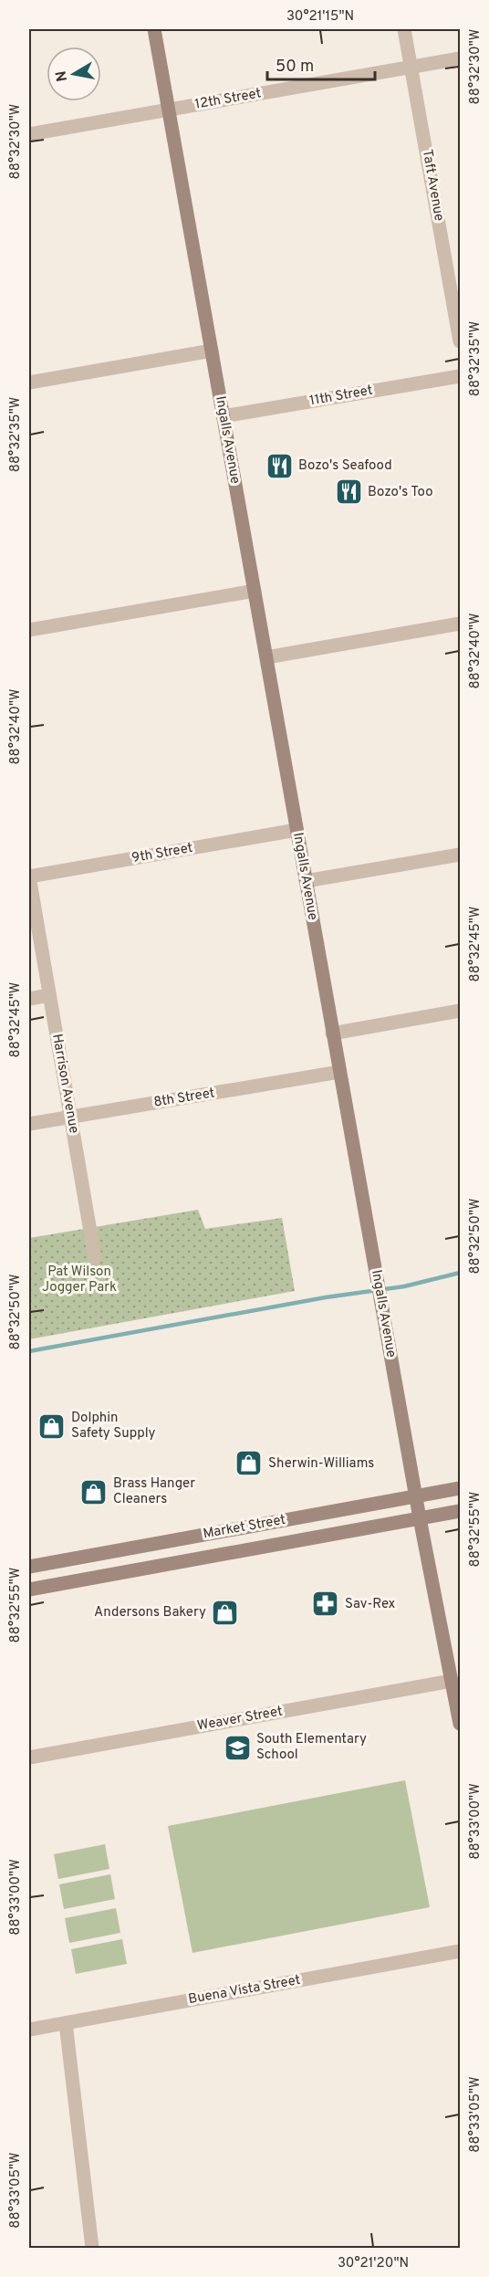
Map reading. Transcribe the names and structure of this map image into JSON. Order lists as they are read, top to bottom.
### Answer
{
  "streets": {
    "main road": ["Ingalls Avenue", "Market Street"],
    "street": [
      "12th Street",
      "Taft Avenue",
      "11th Street",
      "9th Street",
      "Harrison Avenue",
      "8th Street",
      "Weaver Street",
      "Buena Vista Street"
    ]
  },
  "crossings": [
    ["12th Street", "Taft Avenue"],
    ["12th Street", "Ingalls Avenue"],
    ["11th Street", "Ingalls Avenue"],
    ["Ingalls Avenue", "9th Street"],
    ["Ingalls Avenue", "8th Street"],
    ["Ingalls Avenue", "Market Street"],
    ["Ingalls Avenue", "Weaver Street"],
    ["9th Street", "Harrison Avenue"],
    ["Harrison Avenue", "8th Street"]
  ],
  "parks": ["Pat Wilson Jogger Park"],
  "places": {
    "restaurant": ["Bozo's Seafood", "Bozo's Too"],
    "shop": [
      "Dolphin Safety Supply",
      "Sherwin-Williams",
      "Brass Hanger Cleaners",
      "Andersons Bakery"
    ],
    "pharmacy": ["Sav-Rex"],
    "school or university": ["South Elementary School"]
  },
  "scale_bar": "50 m",
  "north": "left",
  "coordinates": [
    "30°21'15\"N",
    "88°32'30\"W",
    "88°32'35\"W",
    "88°32'40\"W",
    "88°32'45\"W",
    "88°32'50\"W",
    "88°32'55\"W",
    "88°33'00\"W",
    "88°33'05\"W",
    "30°21'20\"N"
  ]
}
